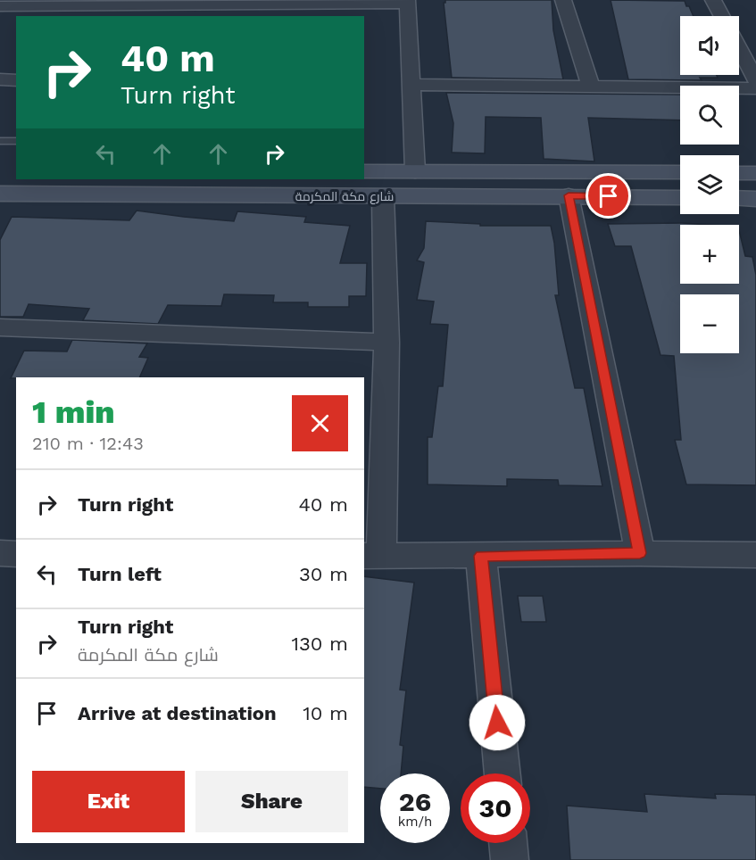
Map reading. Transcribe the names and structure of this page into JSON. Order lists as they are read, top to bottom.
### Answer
{
  "streets": {
    "main road": ["شارع مكة المكرمة"]
  },
  "page": {
    "map_buttons": ["+", "−"],
    "turn": ["40 m", "Turn right"],
    "heading": ["1 min", "210 m · 12:43"],
    "list": [
      {
        "name": "Turn right",
        "value": "40 m"
      },
      {
        "name": "Turn left",
        "value": "30 m"
      },
      {
        "name": "Turn right",
        "note": "شارع مكة المكرمة",
        "value": "130 m"
      },
      {
        "name": "Arrive at destination",
        "value": "10 m"
      }
    ],
    "buttons": ["Exit", "Share"],
    "speed": "26 km/h",
    "limit": "30"
  }
}
